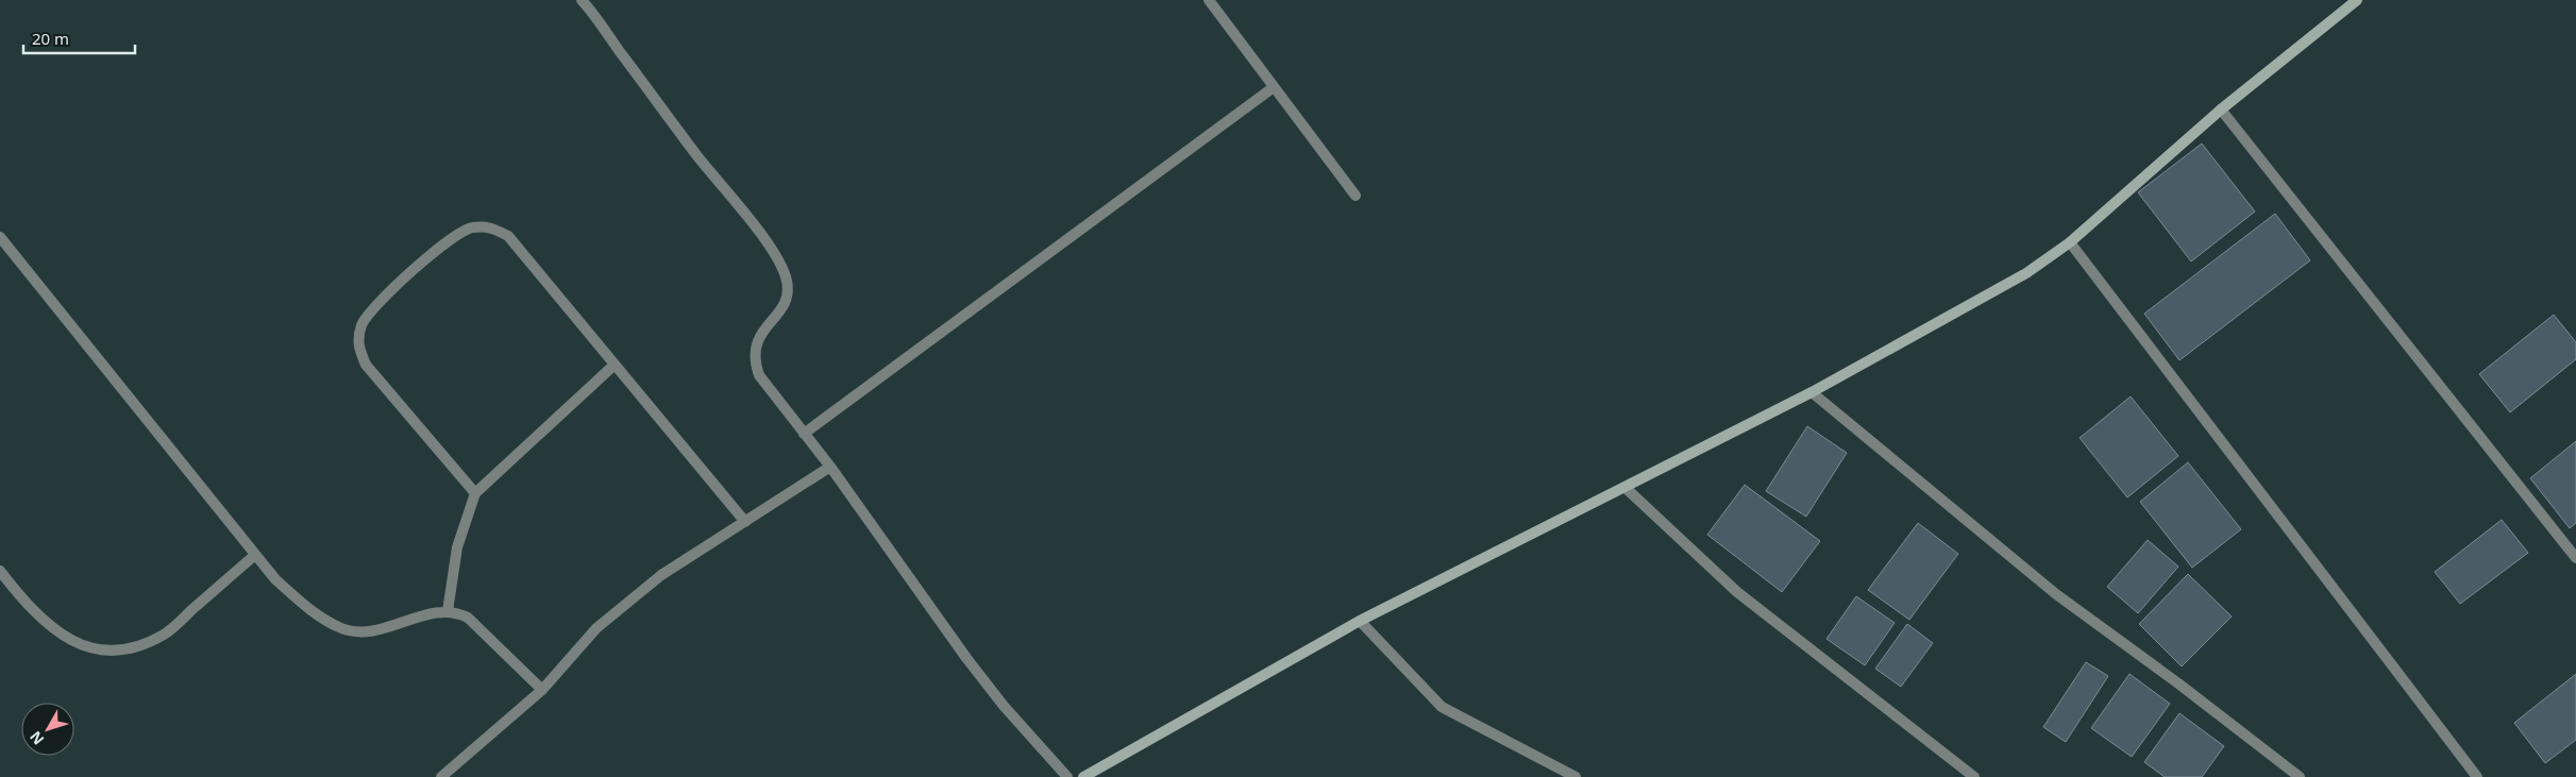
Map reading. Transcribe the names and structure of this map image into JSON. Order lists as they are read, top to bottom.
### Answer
{
  "scale_bar": "20 m",
  "north": "bottom left"
}
